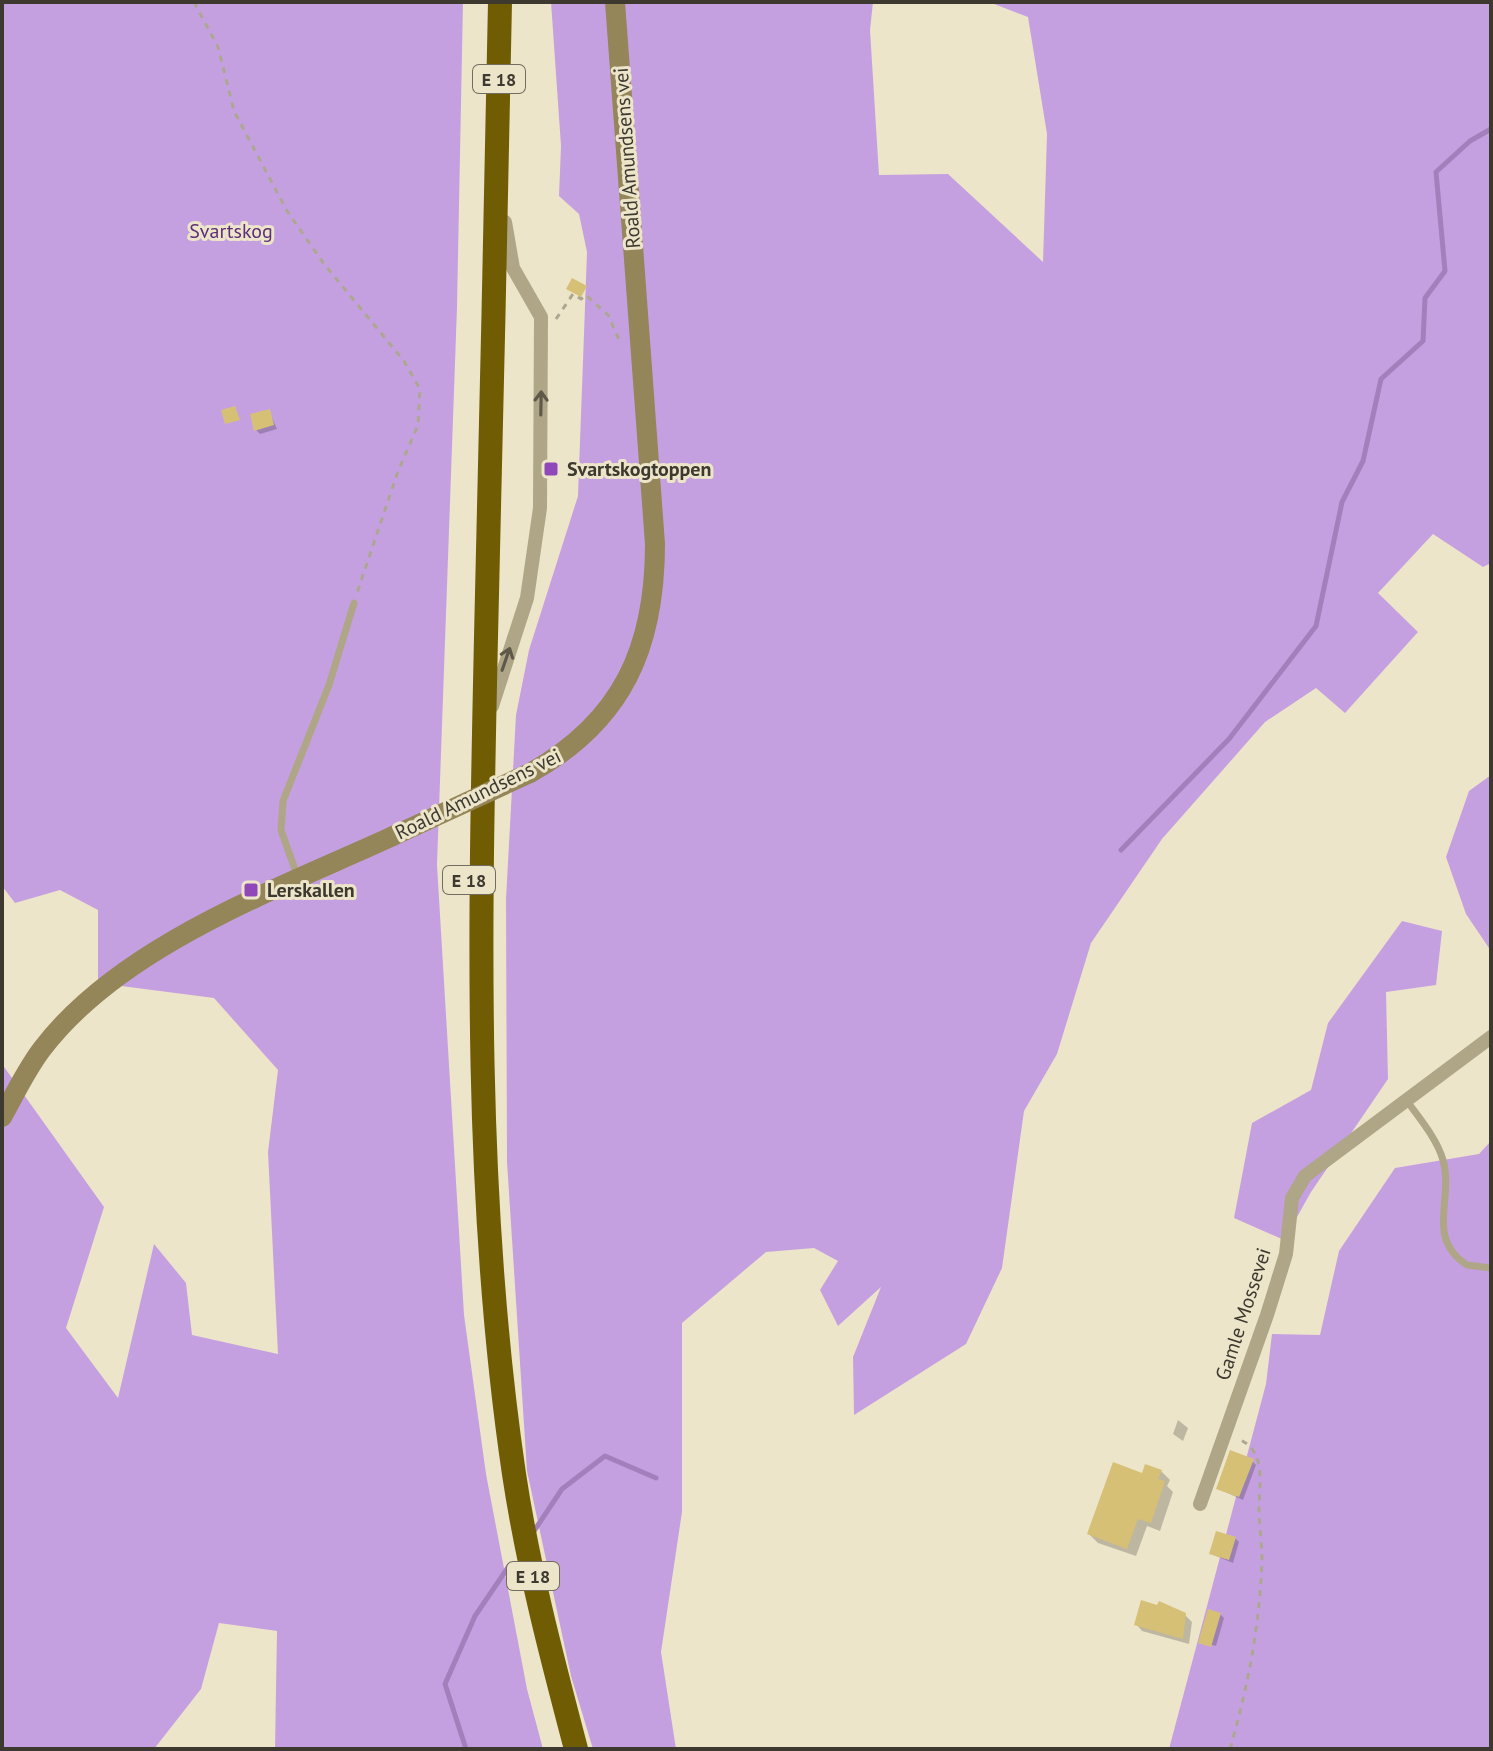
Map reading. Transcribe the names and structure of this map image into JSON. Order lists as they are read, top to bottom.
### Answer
{
  "streets": {
    "highway": ["E 18"],
    "main road": ["Roald Amundsens vei"],
    "street": ["Gamle Mossevei"]
  },
  "parks": ["Svartskog"],
  "places": {
    "transit": ["Svartskogtoppen", "Lerskallen"]
  }
}
